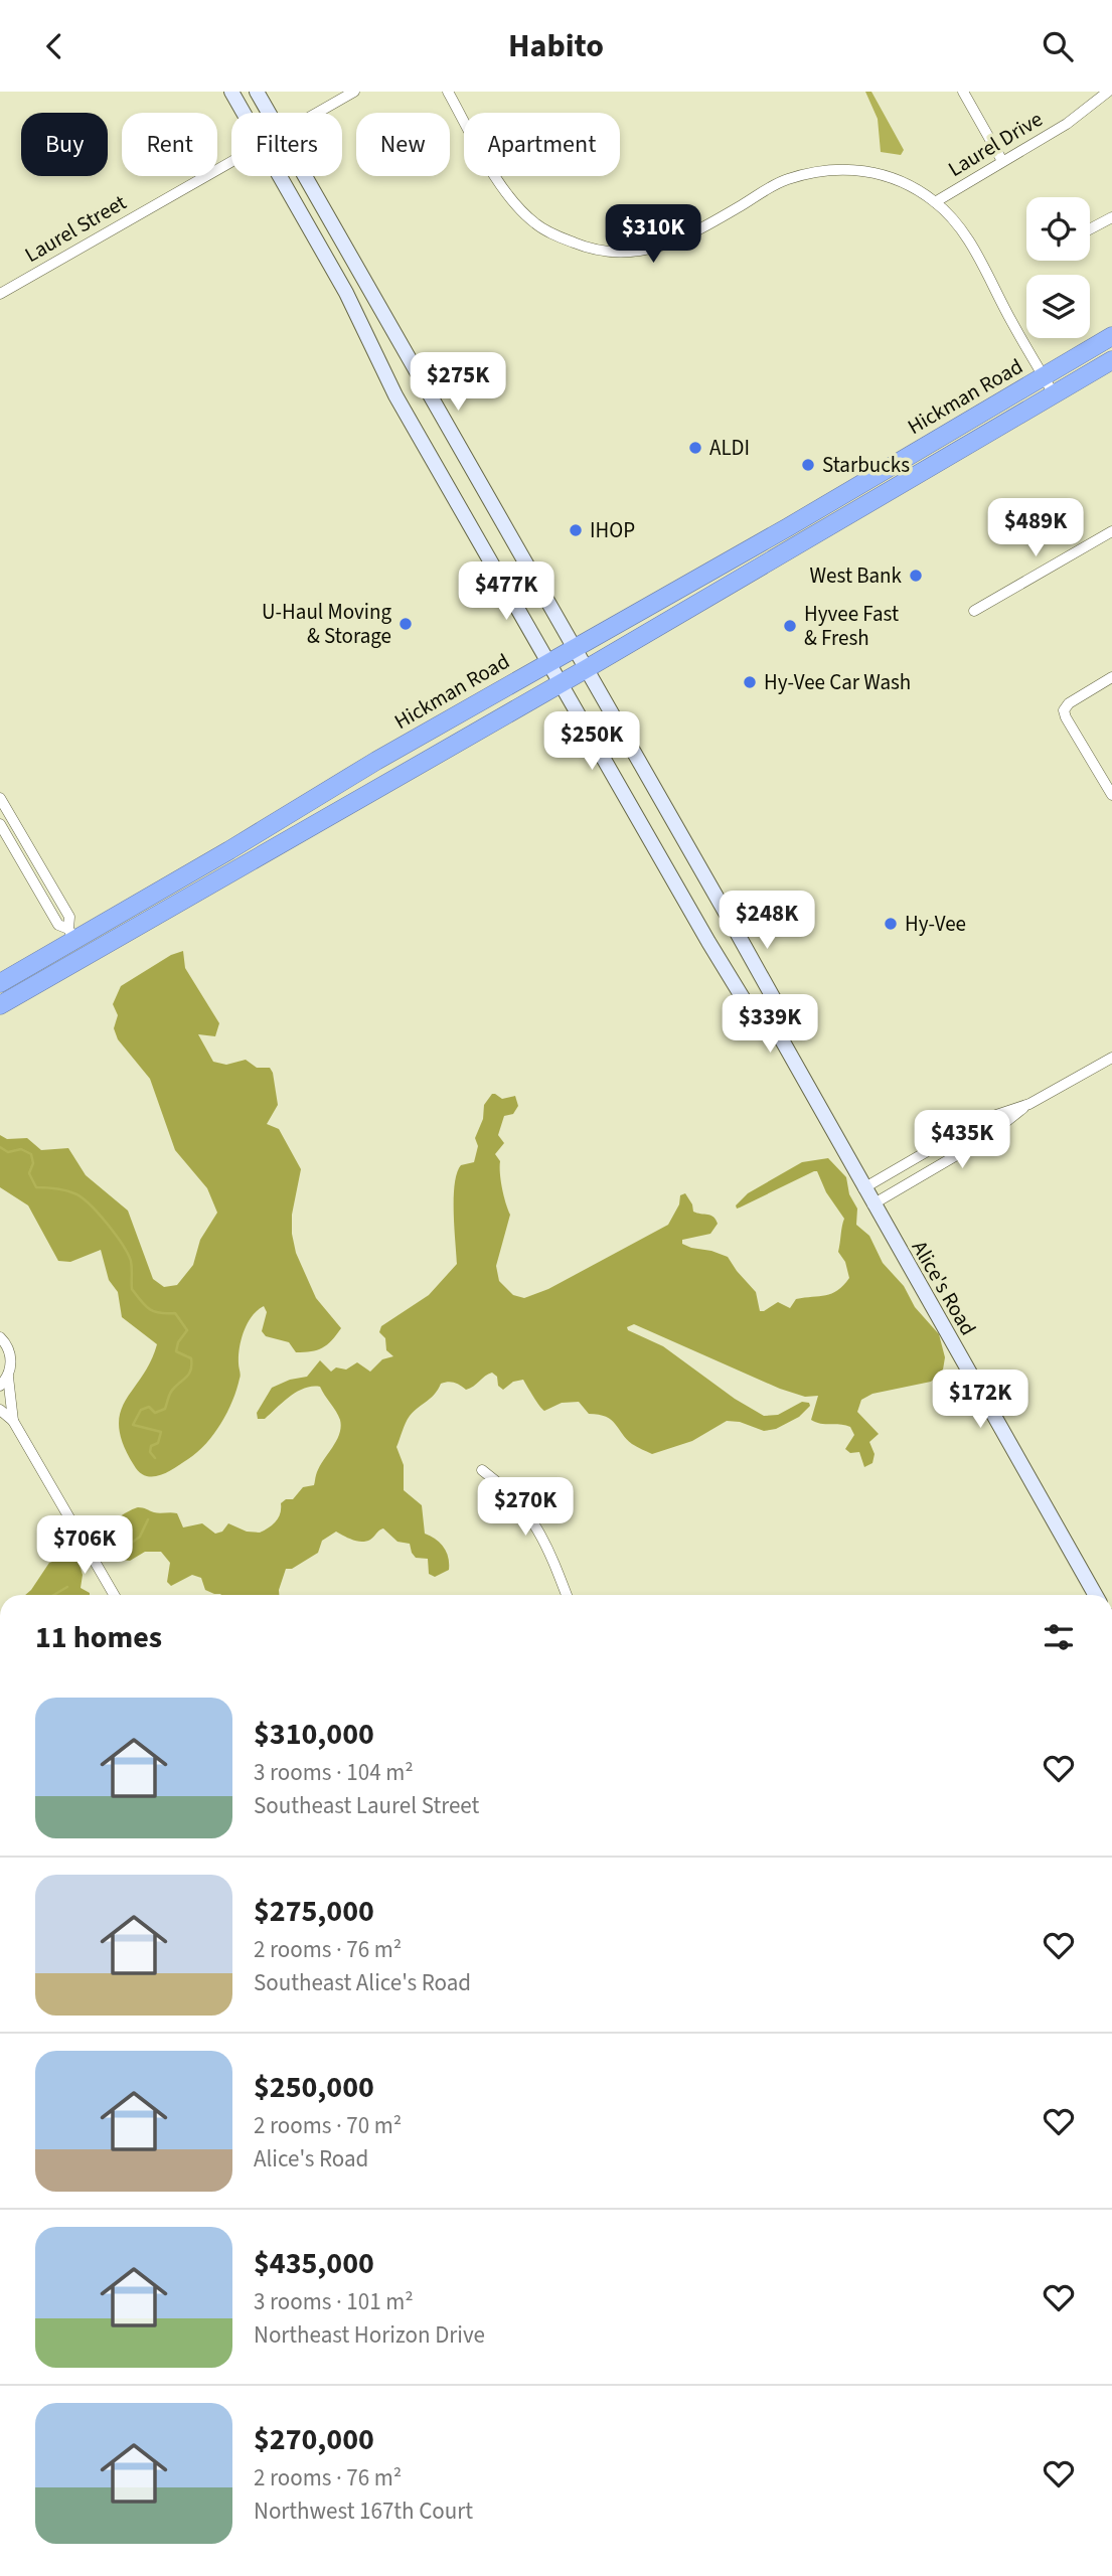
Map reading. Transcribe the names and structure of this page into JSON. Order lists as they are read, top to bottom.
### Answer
{
  "streets": {
    "highway": ["Hickman Road"],
    "main road": ["Alice's Road"],
    "street": ["Laurel Drive", "Laurel Street"]
  },
  "crossings": [
    ["Hickman Road", "Alice's Road"]
  ],
  "places": [
    "ALDI",
    "Starbucks",
    "IHOP",
    "West Bank",
    "U-Haul Moving & Storage",
    "Hyvee Fast & Fresh",
    "Hy-Vee Car Wash",
    "Hy-Vee"
  ],
  "page": {
    "header": "Habito",
    "chip": [
      "Buy",
      "Rent",
      "Filters",
      "New",
      "Apartment"
    ],
    "price": [
      "$310K",
      "$275K",
      "$489K",
      "$477K",
      "$250K",
      "$248K",
      "$339K",
      "$435K",
      "$172K",
      "$270K",
      "$706K"
    ],
    "heading": "11 homes",
    "list": [
      {
        "name": "$310,000",
        "note": "3 rooms · 104 m² · Southeast Laurel Street"
      },
      {
        "name": "$275,000",
        "note": "2 rooms · 76 m² · Southeast Alice's Road"
      },
      {
        "name": "$250,000",
        "note": "2 rooms · 70 m² · Alice's Road"
      },
      {
        "name": "$435,000",
        "note": "3 rooms · 101 m² · Northeast Horizon Drive"
      },
      {
        "name": "$270,000",
        "note": "2 rooms · 76 m² · Northwest 167th Court"
      }
    ]
  }
}
